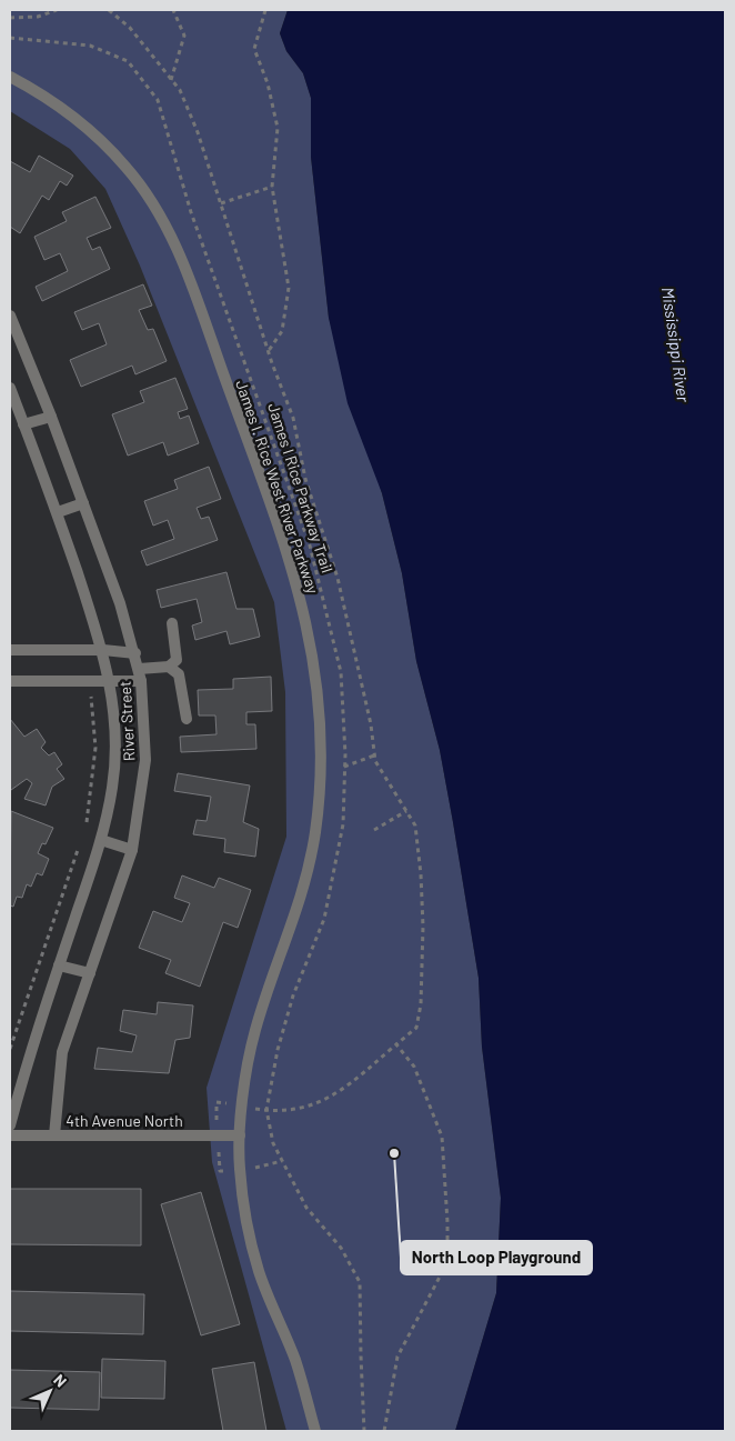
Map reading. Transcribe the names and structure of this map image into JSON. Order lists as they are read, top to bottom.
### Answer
{
  "streets": {
    "street": ["James I. Rice West River Parkway", "River Street", "4th Avenue North"],
    "path": ["James I Rice Parkway Trail"]
  },
  "crossings": [
    ["James I. Rice West River Parkway", "4th Avenue North"],
    ["River Street", "4th Avenue North"]
  ],
  "water": ["Mississippi River"],
  "places": ["North Loop Playground"],
  "north": "top right"
}
